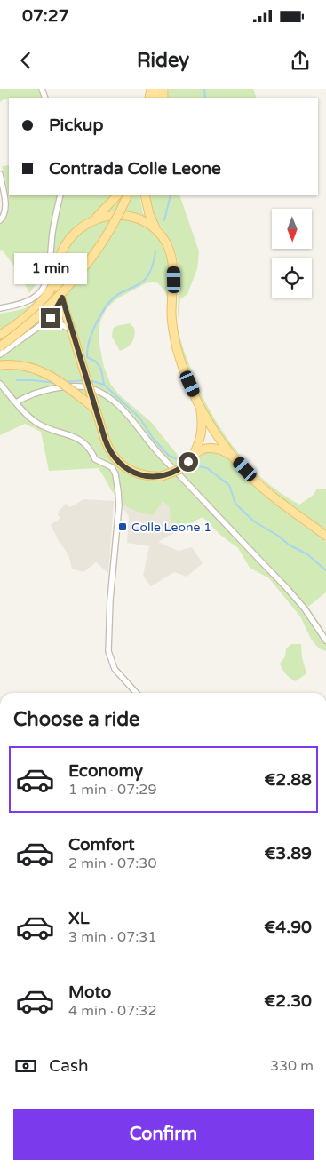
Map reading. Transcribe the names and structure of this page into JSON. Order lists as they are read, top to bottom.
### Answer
{
  "places": {
    "transit": ["Colle Leone 1"]
  },
  "north": "bottom",
  "page": {
    "status": "07:27",
    "header": "Ridey",
    "banner": ["Pickup", "Contrada Colle Leone"],
    "bubble": "1 min",
    "heading": "Choose a ride",
    "list": [
      {
        "name": "Economy",
        "note": "1 min · 07:29",
        "value": "€2.88"
      },
      {
        "name": "Comfort",
        "note": "2 min · 07:30",
        "value": "€3.89"
      },
      {
        "name": "XL",
        "note": "3 min · 07:31",
        "value": "€4.90"
      },
      {
        "name": "Moto",
        "note": "4 min · 07:32",
        "value": "€2.30"
      }
    ],
    "pay": ["Cash", "330 m"],
    "buttons": "Confirm"
  }
}
